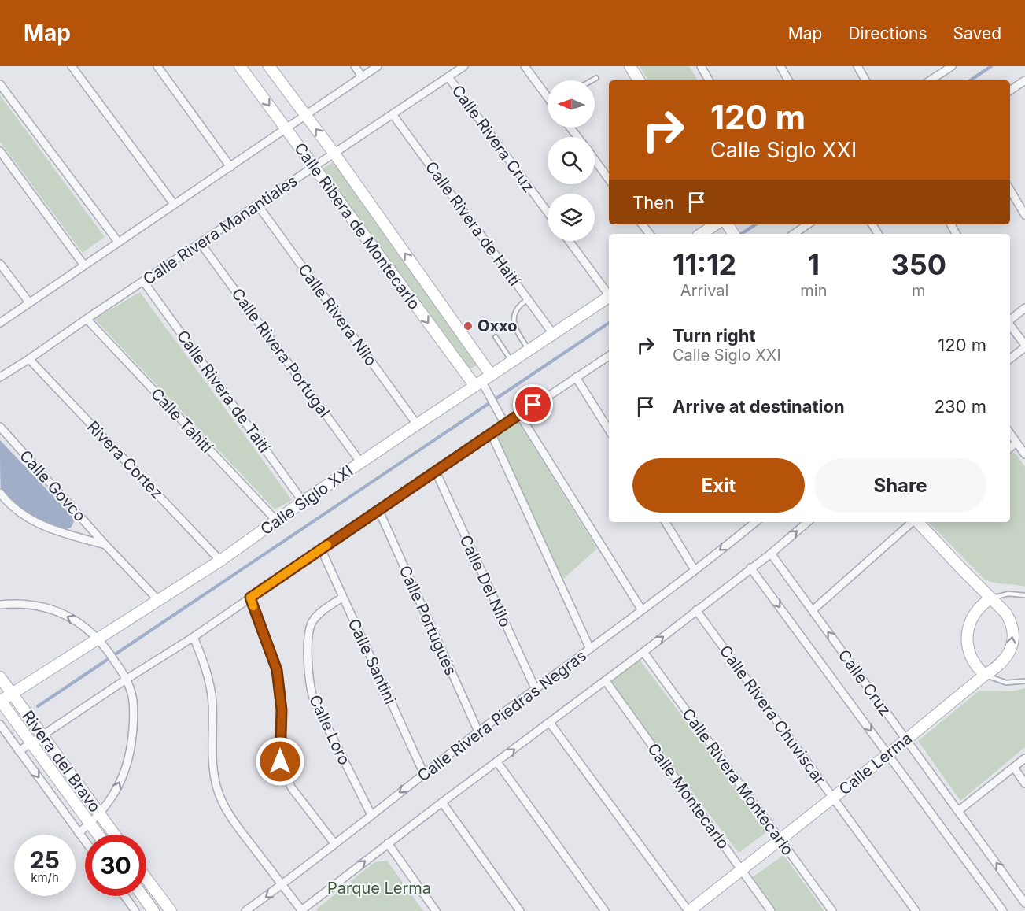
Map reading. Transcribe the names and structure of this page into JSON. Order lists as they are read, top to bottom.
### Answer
{
  "streets": {
    "street": [
      "Calle Rivera Cruz",
      "Calle Rivera de Haití",
      "Calle Ribera de Montecarlo",
      "Calle Rivera Manantiales",
      "Calle Rivera Nilo",
      "Calle Rivera Portugal",
      "Calle Rivera de Taití",
      "Calle Tahití",
      "Rivera Cortez",
      "Calle Govco",
      "Calle Siglo XXI",
      "Calle Del Nilo",
      "Calle Portugués",
      "Calle Santini",
      "Calle Cruz",
      "Calle Rivera Chuviscar",
      "Calle Rivera Piedras Negras",
      "Calle Loro",
      "Rivera del Bravo",
      "Calle Lerma",
      "Calle Rivera Montecarlo",
      "Calle Montecarlo"
    ]
  },
  "crossings": [
    ["Calle Rivera Cruz", "Calle Rivera Manantiales"],
    ["Calle Rivera de Haití", "Calle Rivera Manantiales"],
    ["Calle Rivera de Haití", "Calle Siglo XXI"],
    ["Calle Ribera de Montecarlo", "Calle Rivera Manantiales"],
    ["Calle Ribera de Montecarlo", "Calle Siglo XXI"],
    ["Calle Rivera Manantiales", "Calle Rivera Nilo"],
    ["Calle Rivera Manantiales", "Calle Rivera Portugal"],
    ["Calle Rivera Manantiales", "Calle Rivera de Taití"],
    ["Calle Rivera Manantiales", "Calle Tahití"],
    ["Calle Rivera Manantiales", "Rivera Cortez"],
    ["Calle Rivera Nilo", "Calle Siglo XXI"],
    ["Calle Rivera Portugal", "Calle Siglo XXI"],
    ["Calle Rivera de Taití", "Calle Siglo XXI"],
    ["Calle Tahití", "Calle Siglo XXI"],
    ["Rivera Cortez", "Calle Siglo XXI"],
    ["Calle Govco", "Calle Siglo XXI"],
    ["Calle Siglo XXI", "Rivera del Bravo"],
    ["Calle Del Nilo", "Calle Rivera Piedras Negras"],
    ["Calle Portugués", "Calle Rivera Piedras Negras"],
    ["Calle Santini", "Calle Rivera Piedras Negras"],
    ["Calle Santini", "Calle Loro"],
    ["Calle Cruz", "Calle Lerma"],
    ["Calle Rivera Chuviscar", "Calle Lerma"],
    ["Calle Rivera Piedras Negras", "Calle Loro"],
    ["Calle Lerma", "Calle Rivera Montecarlo"],
    ["Calle Lerma", "Calle Montecarlo"]
  ],
  "parks": ["Parque Lerma"],
  "places": ["Oxxo"],
  "north": "left",
  "page": {
    "header": "Map",
    "nav": ["Map", "Directions", "Saved"],
    "turn": ["120 m", "Calle Siglo XXI"],
    "then": "Then",
    "eta": [
      "11:12",
      "Arrival",
      "1",
      "min",
      "350",
      "m"
    ],
    "list": [
      {
        "name": "Turn right",
        "note": "Calle Siglo XXI",
        "value": "120 m"
      },
      {
        "name": "Arrive at destination",
        "value": "230 m"
      }
    ],
    "buttons": ["Exit", "Share"],
    "speed": "25 km/h",
    "limit": "30"
  }
}
